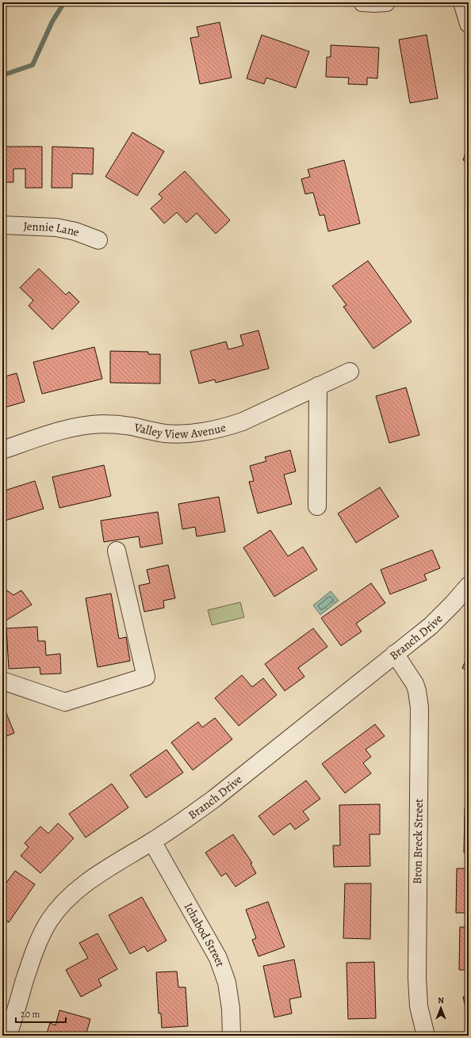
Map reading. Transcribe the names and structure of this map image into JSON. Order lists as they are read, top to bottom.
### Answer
{
  "streets": {
    "street": [
      "Jennie Lane",
      "Valley View Avenue",
      "Branch Drive",
      "Bron Breck Street",
      "Ichabod Street"
    ]
  },
  "crossings": [
    ["Branch Drive", "Bron Breck Street"],
    ["Branch Drive", "Ichabod Street"]
  ],
  "scale_bar": "20 m",
  "north": "top"
}
